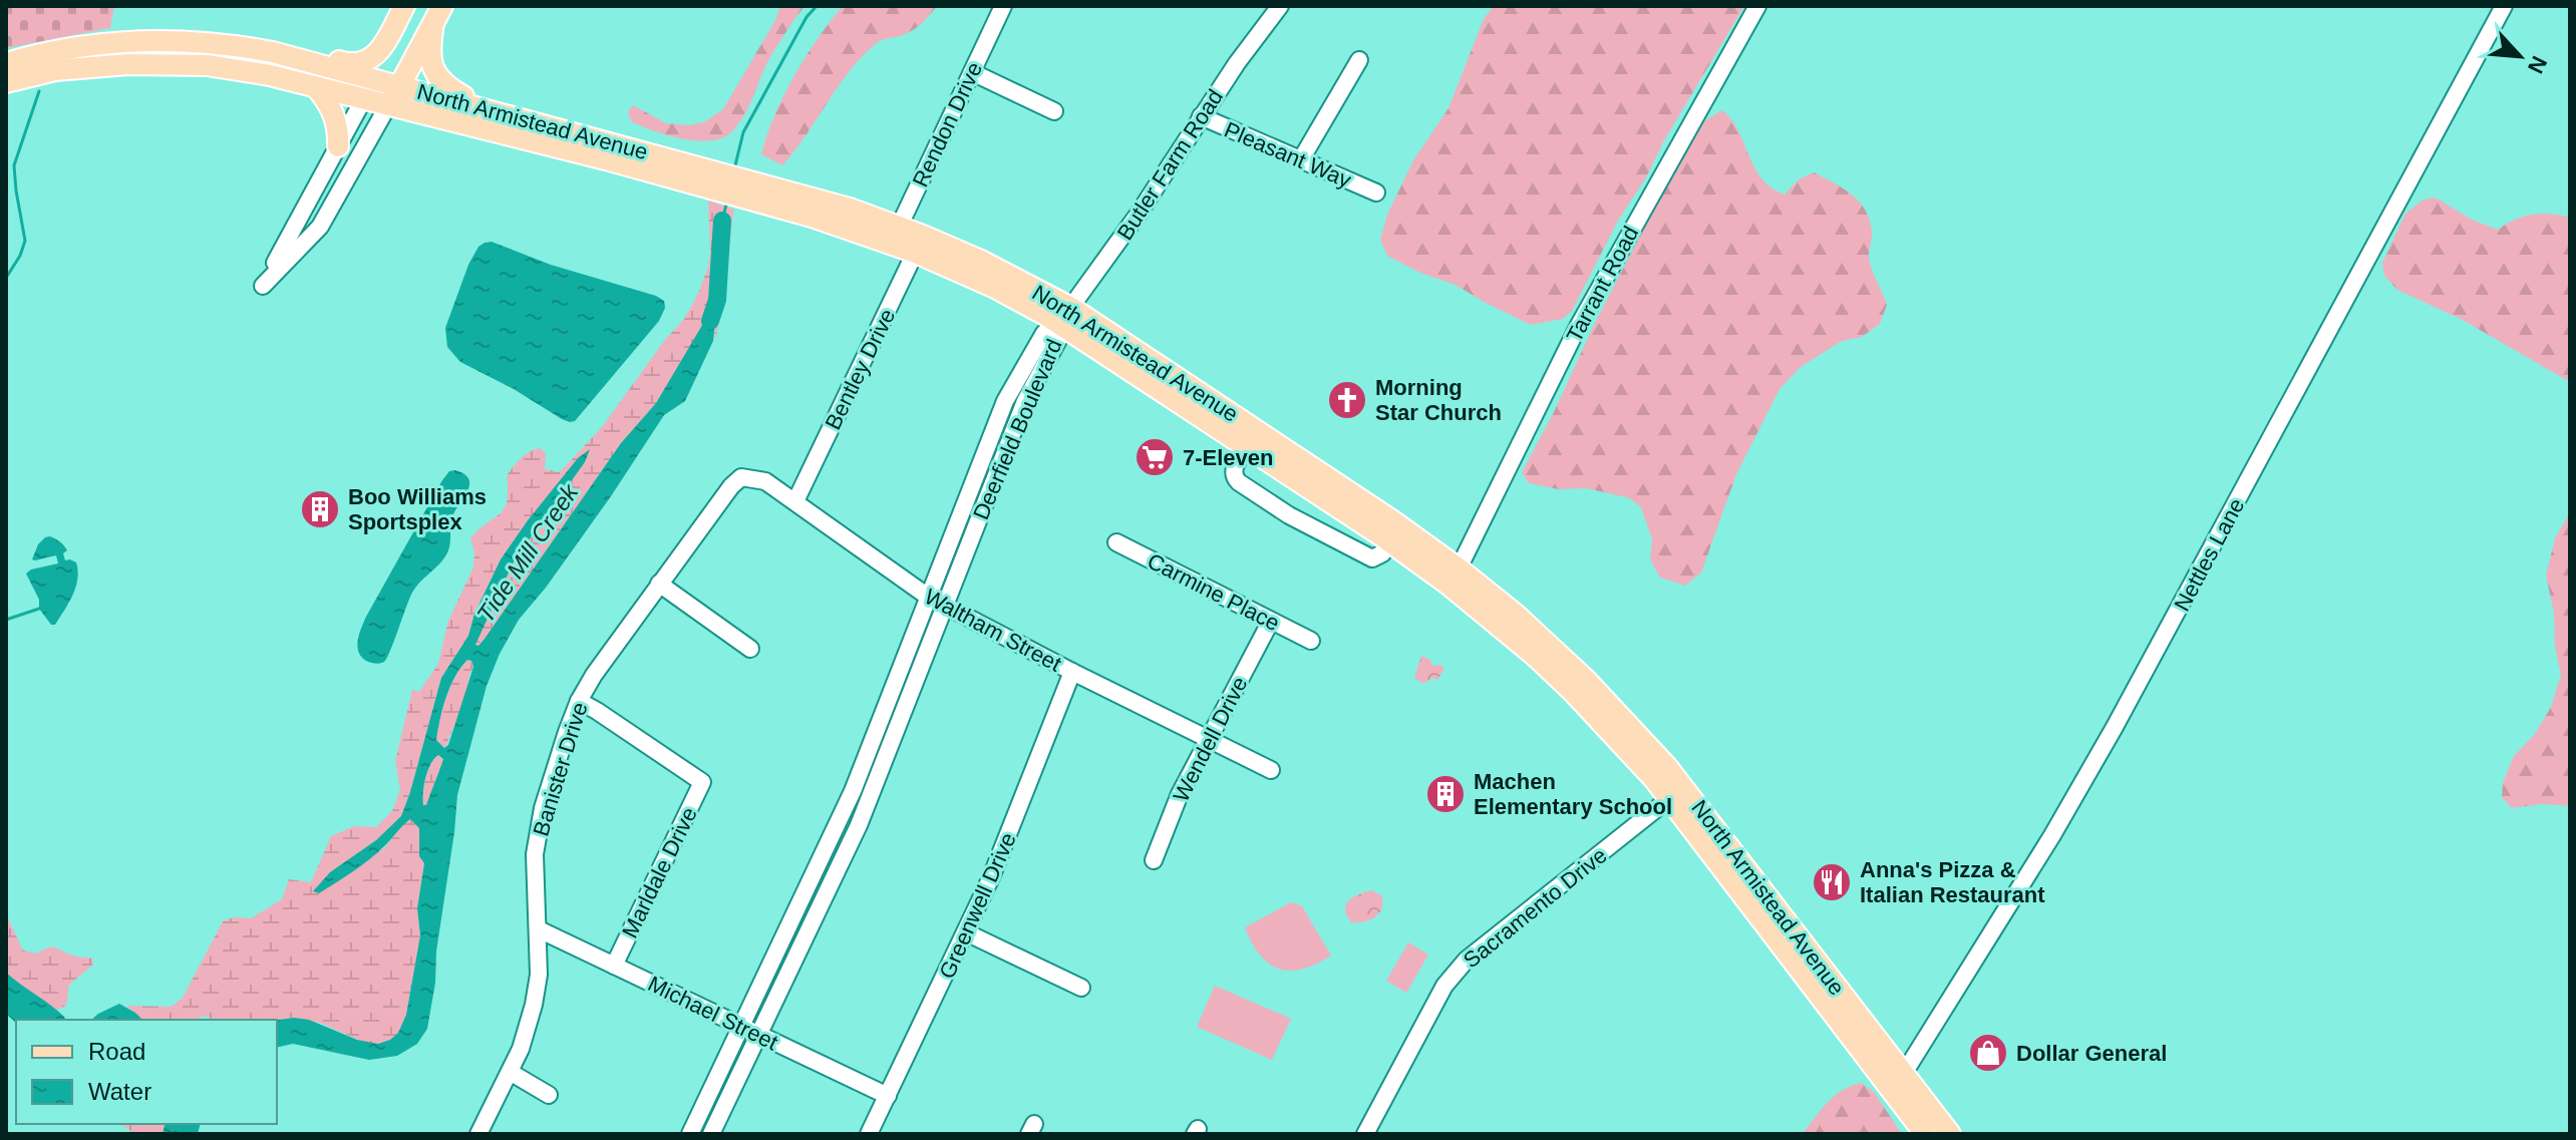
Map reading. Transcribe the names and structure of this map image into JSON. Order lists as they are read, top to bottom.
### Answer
{
  "streets": {
    "main road": ["North Armistead Avenue"],
    "street": [
      "Rendon Drive",
      "Pleasant Way",
      "Butler Farm Road",
      "Tarrant Road",
      "Bentley Drive",
      "Deerfield Boulevard",
      "Nettles Lane",
      "Carmine Place",
      "Waltham Street",
      "Wendell Drive",
      "Banister Drive",
      "Marldale Drive",
      "Greenwell Drive",
      "Sacramento Drive",
      "Michael Street"
    ]
  },
  "crossings": [
    ["North Armistead Avenue", "Rendon Drive"],
    ["North Armistead Avenue", "Butler Farm Road"],
    ["North Armistead Avenue", "Tarrant Road"],
    ["North Armistead Avenue", "Bentley Drive"],
    ["North Armistead Avenue", "Deerfield Boulevard"],
    ["North Armistead Avenue", "Nettles Lane"],
    ["North Armistead Avenue", "Sacramento Drive"],
    ["Pleasant Way", "Butler Farm Road"],
    ["Butler Farm Road", "Deerfield Boulevard"],
    ["Bentley Drive", "Waltham Street"],
    ["Deerfield Boulevard", "Waltham Street"],
    ["Deerfield Boulevard", "Michael Street"],
    ["Carmine Place", "Wendell Drive"],
    ["Waltham Street", "Wendell Drive"],
    ["Waltham Street", "Banister Drive"],
    ["Waltham Street", "Greenwell Drive"],
    ["Banister Drive", "Marldale Drive"],
    ["Banister Drive", "Michael Street"],
    ["Marldale Drive", "Michael Street"],
    ["Greenwell Drive", "Michael Street"]
  ],
  "water": ["Tide Mill Creek"],
  "places": {
    "church": ["Morning Star Church"],
    "supermarket": ["7-Eleven"],
    "building": ["Boo Williams Sportsplex", "Machen Elementary School"],
    "restaurant": ["Anna's Pizza & Italian Restaurant"],
    "shop": ["Dollar General"]
  },
  "legend": ["Road", "Water"],
  "north": "bottom right"
}
